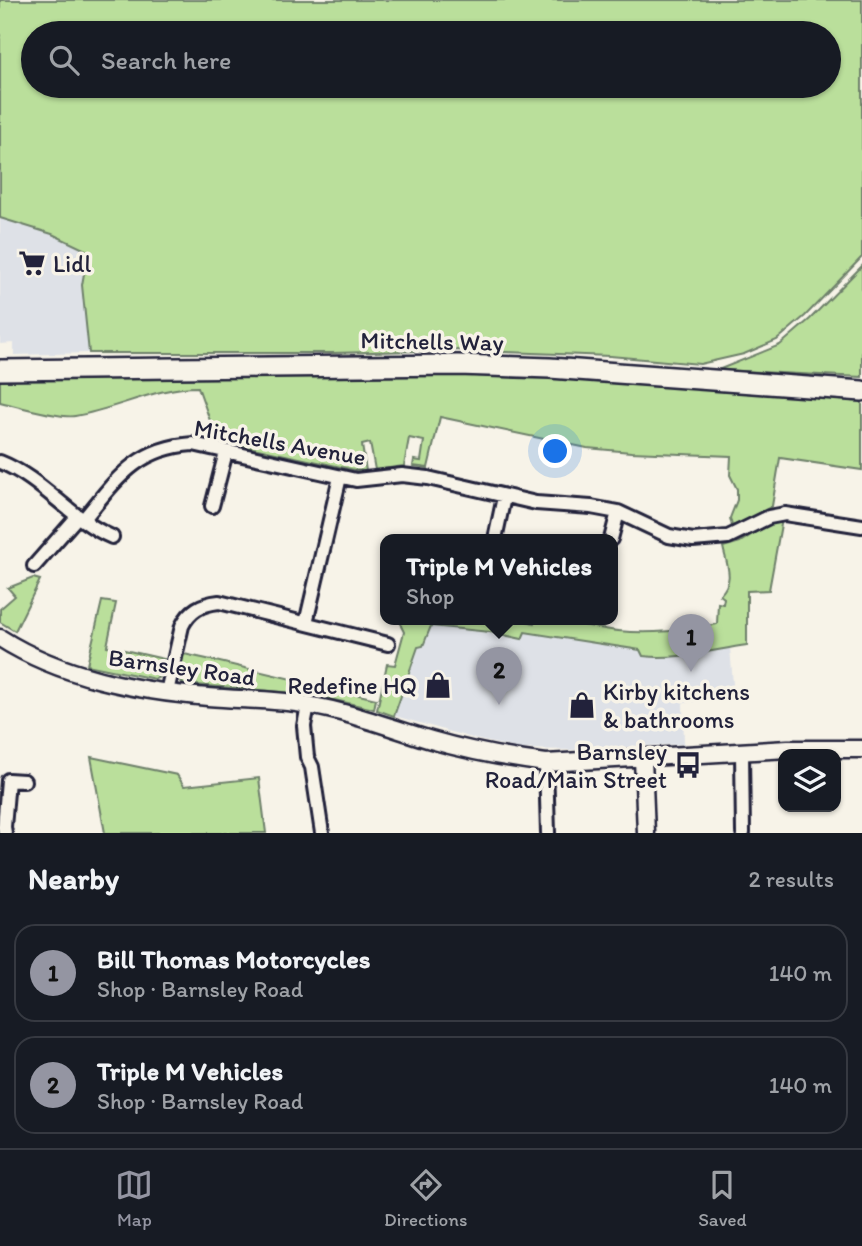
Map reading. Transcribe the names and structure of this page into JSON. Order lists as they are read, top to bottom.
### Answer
{
  "streets": {
    "main road": ["Mitchells Way"],
    "street": ["Mitchells Avenue", "Barnsley Road"]
  },
  "places": {
    "supermarket": ["Lidl"],
    "shop": ["Redefine HQ", "Kirby kitchens & bathrooms"],
    "bus stop": ["Barnsley Road/Main Street"]
  },
  "page": {
    "search": "Search here",
    "popup": ["Triple M Vehicles", "Shop"],
    "pins": ["1", "2"],
    "heading": ["Nearby", "2 results"],
    "list": [
      {
        "mark": "1",
        "name": "Bill Thomas Motorcycles",
        "note": "Shop · Barnsley Road",
        "value": "140 m"
      },
      {
        "mark": "2",
        "name": "Triple M Vehicles",
        "note": "Shop · Barnsley Road",
        "value": "140 m"
      }
    ],
    "nav": ["Map", "Directions", "Saved"]
  }
}
